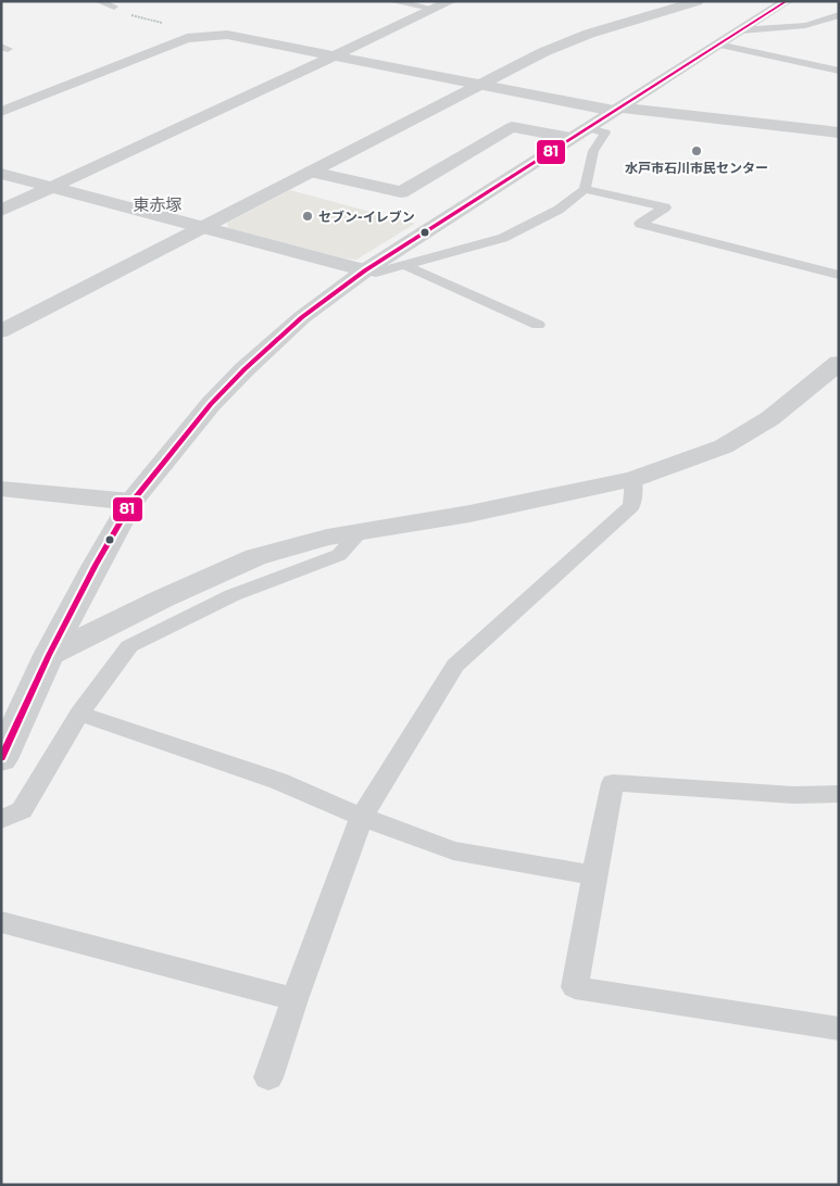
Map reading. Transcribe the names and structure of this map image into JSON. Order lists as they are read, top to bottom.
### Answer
{
  "districts": ["東赤塚"],
  "places": ["水戸市石川市民センター", "セブン-イレブン"],
  "lines": ["transit line 81"]
}
